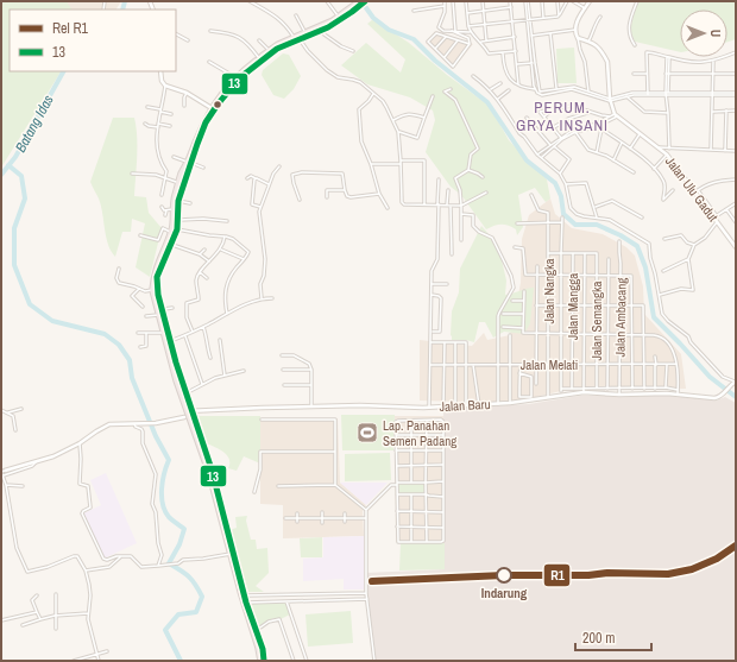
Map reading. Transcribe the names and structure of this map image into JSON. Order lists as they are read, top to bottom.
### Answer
{
  "streets": {
    "street": [
      "Jalan Ulu Gadut",
      "Jalan Nangka",
      "Jalan Mangga",
      "Jalan Ambacang",
      "Jalan Semangka",
      "Jalan Melati",
      "Jalan Baru"
    ]
  },
  "crossings": [
    ["Jalan Nangka", "Jalan Melati"],
    ["Jalan Nangka", "Jalan Baru"],
    ["Jalan Mangga", "Jalan Melati"],
    ["Jalan Ambacang", "Jalan Melati"],
    ["Jalan Ambacang", "Jalan Baru"],
    ["Jalan Semangka", "Jalan Melati"]
  ],
  "districts": ["PERUM. GRYA INSANI"],
  "water": ["Batang Idas"],
  "places": {
    "sports": ["Lap. Panahan Semen Padang"],
    "other": ["Indarung"]
  },
  "lines": ["transit line 13", "rail line R1"],
  "legend": ["Rel R1", "13"],
  "scale_bar": "200 m",
  "north": "right"
}
